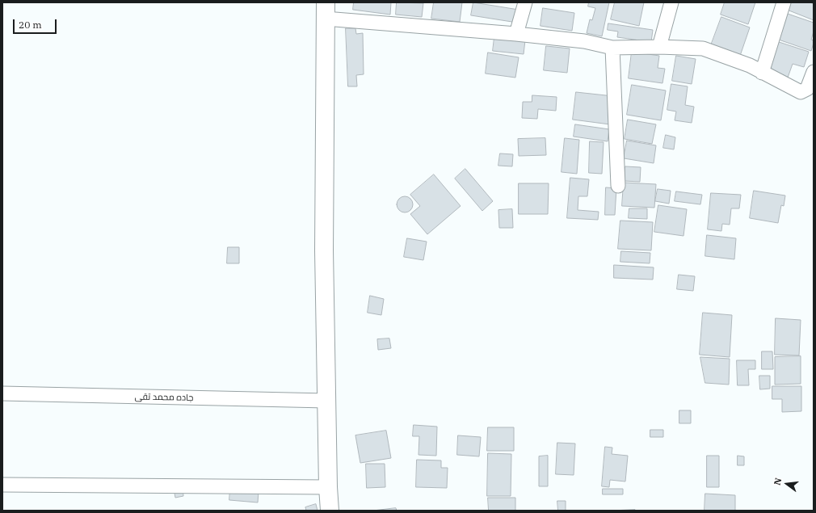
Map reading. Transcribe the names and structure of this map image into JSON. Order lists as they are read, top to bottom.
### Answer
{
  "streets": {
    "street": ["جاده محمد تقی"]
  },
  "scale_bar": "20 m",
  "north": "left"
}
